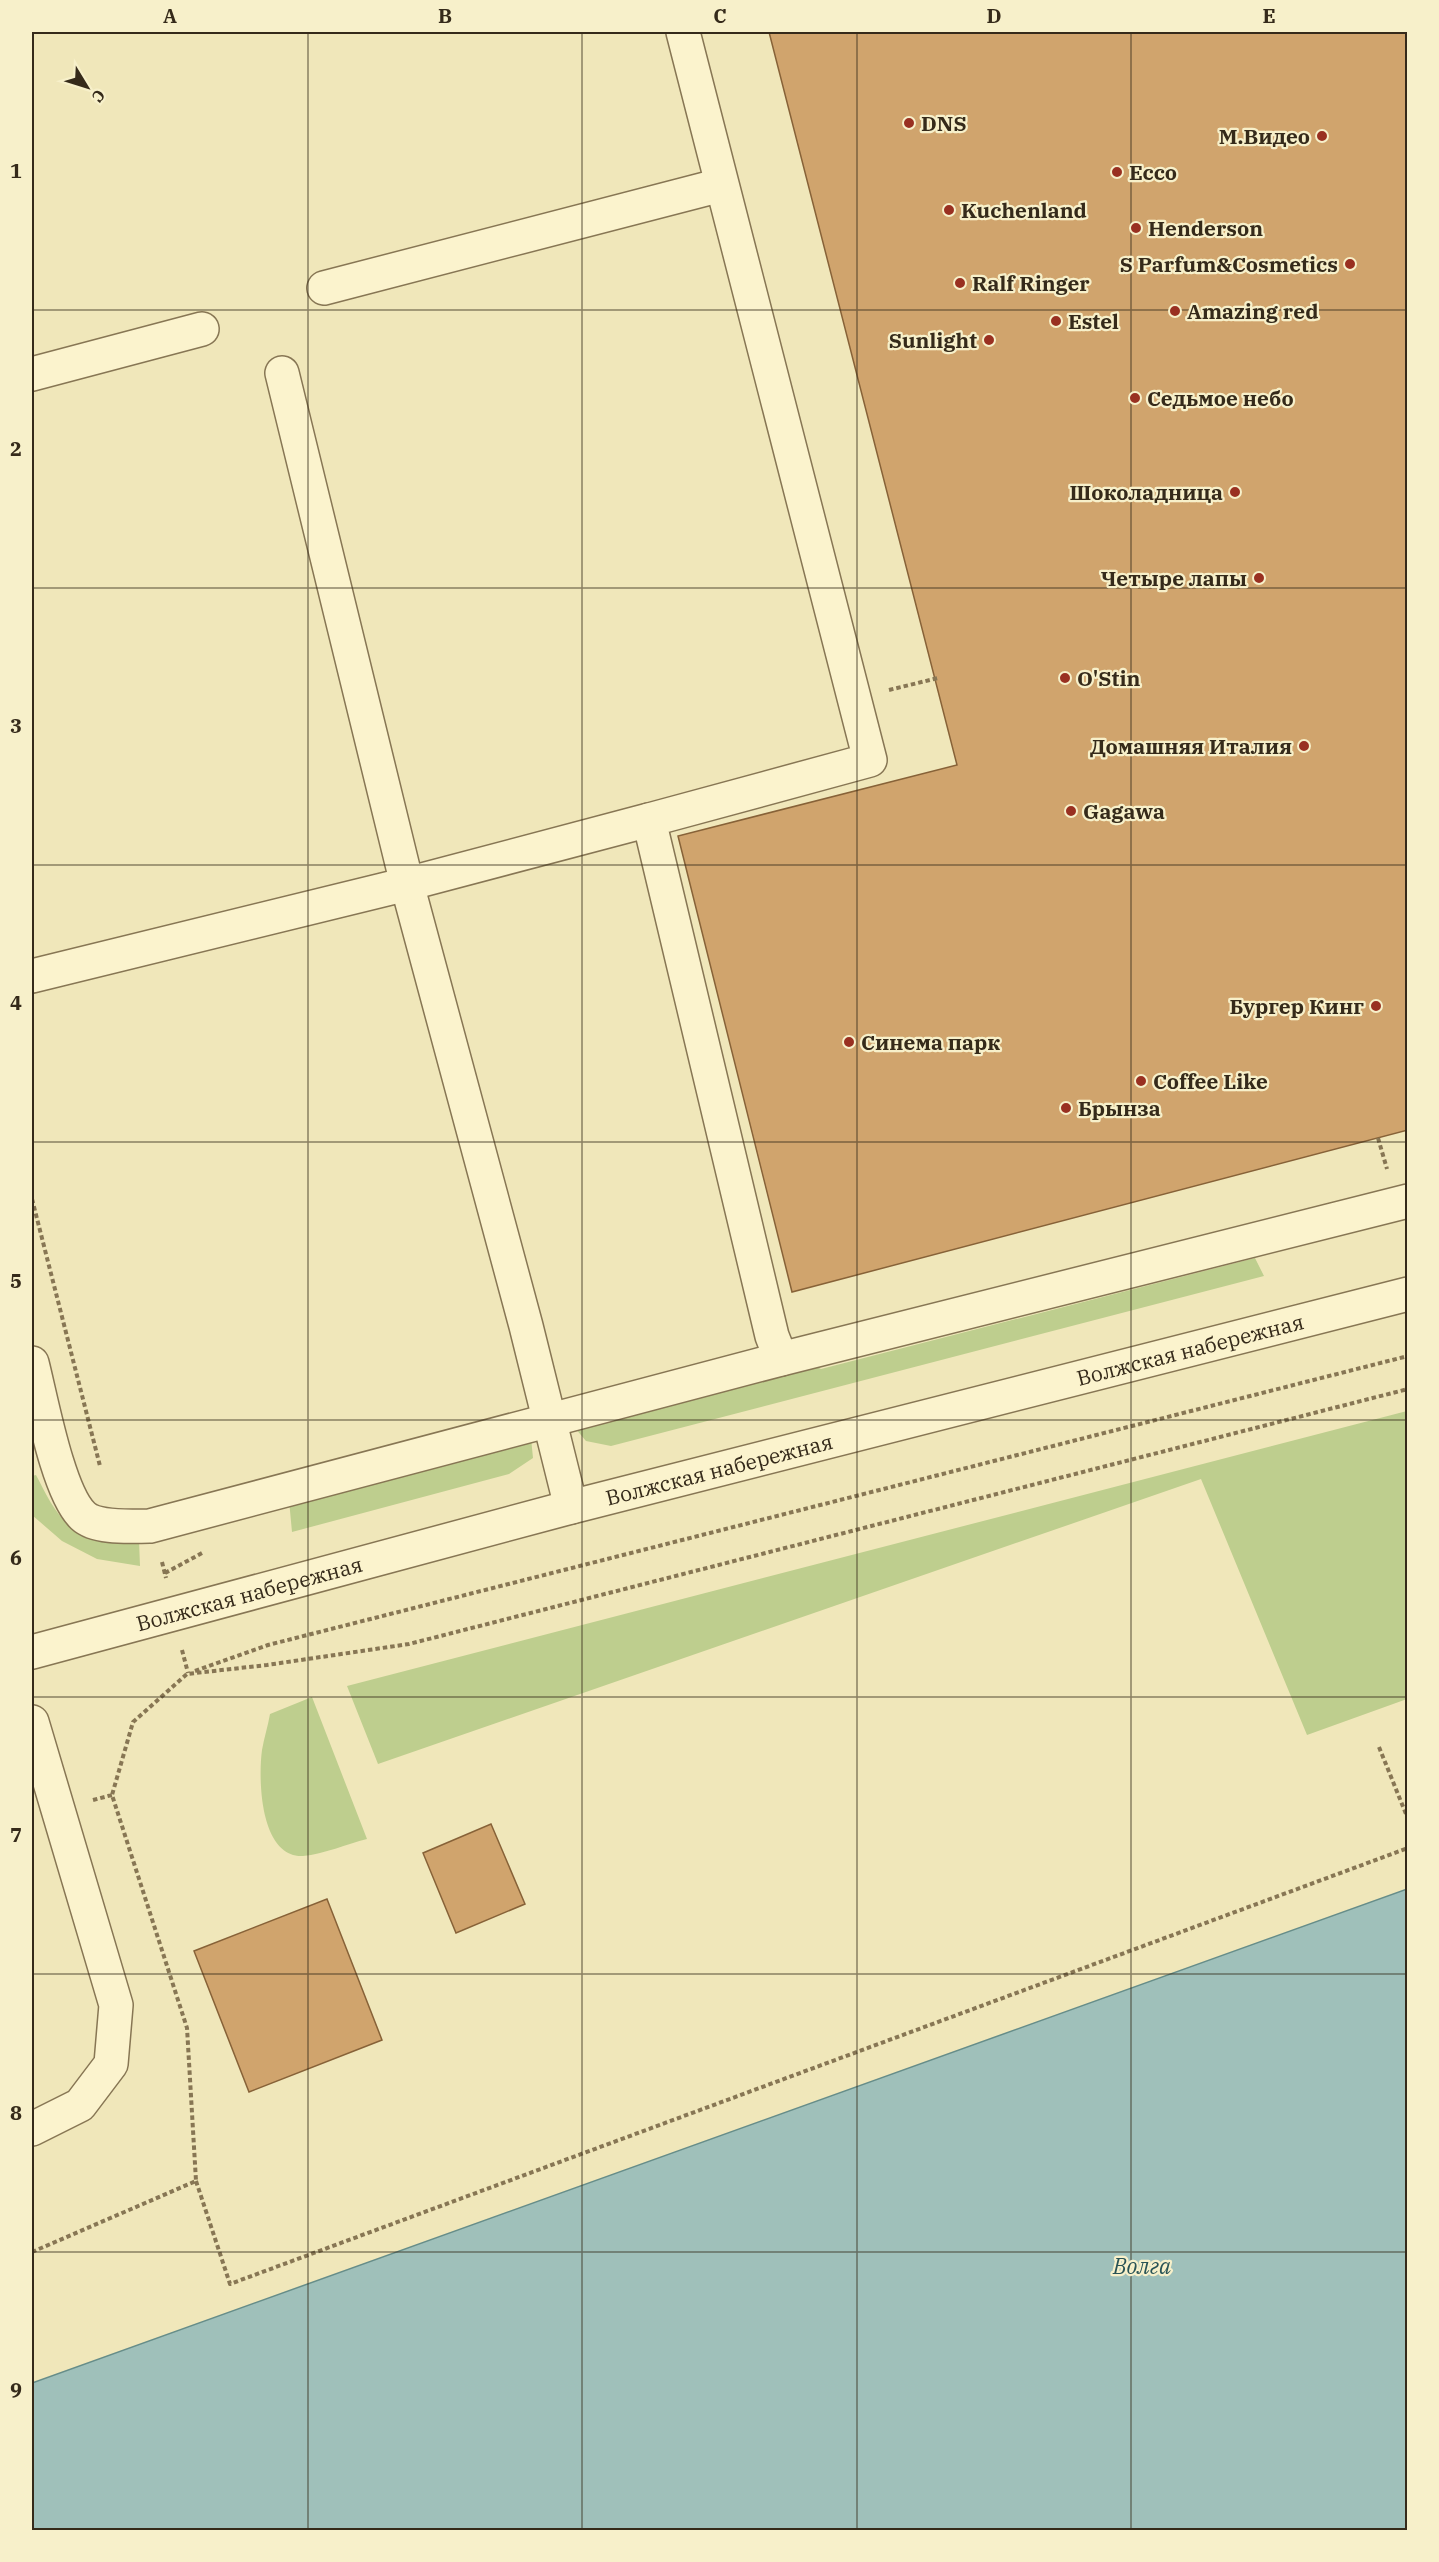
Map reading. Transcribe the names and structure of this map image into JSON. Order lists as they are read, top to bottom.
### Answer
{
  "streets": {
    "street": ["Волжская набережная"]
  },
  "water": ["Волга"],
  "places": [
    "DNS",
    "М.Видео",
    "Ecco",
    "Kuchenland",
    "Henderson",
    "S Parfum&Cosmetics",
    "Ralf Ringer",
    "Amazing red",
    "Estel",
    "Sunlight",
    "Седьмое небо",
    "Шоколадница",
    "Четыре лапы",
    "O'Stin",
    "Домашняя Италия",
    "Gagawa",
    "Бургер Кинг",
    "Синема парк",
    "Coffee Like",
    "Брынза"
  ],
  "north": "bottom right",
  "grid": {
    "columns": [
      "A",
      "B",
      "C",
      "D",
      "E"
    ],
    "rows": [
      "1",
      "2",
      "3",
      "4",
      "5",
      "6",
      "7",
      "8",
      "9"
    ]
  }
}
